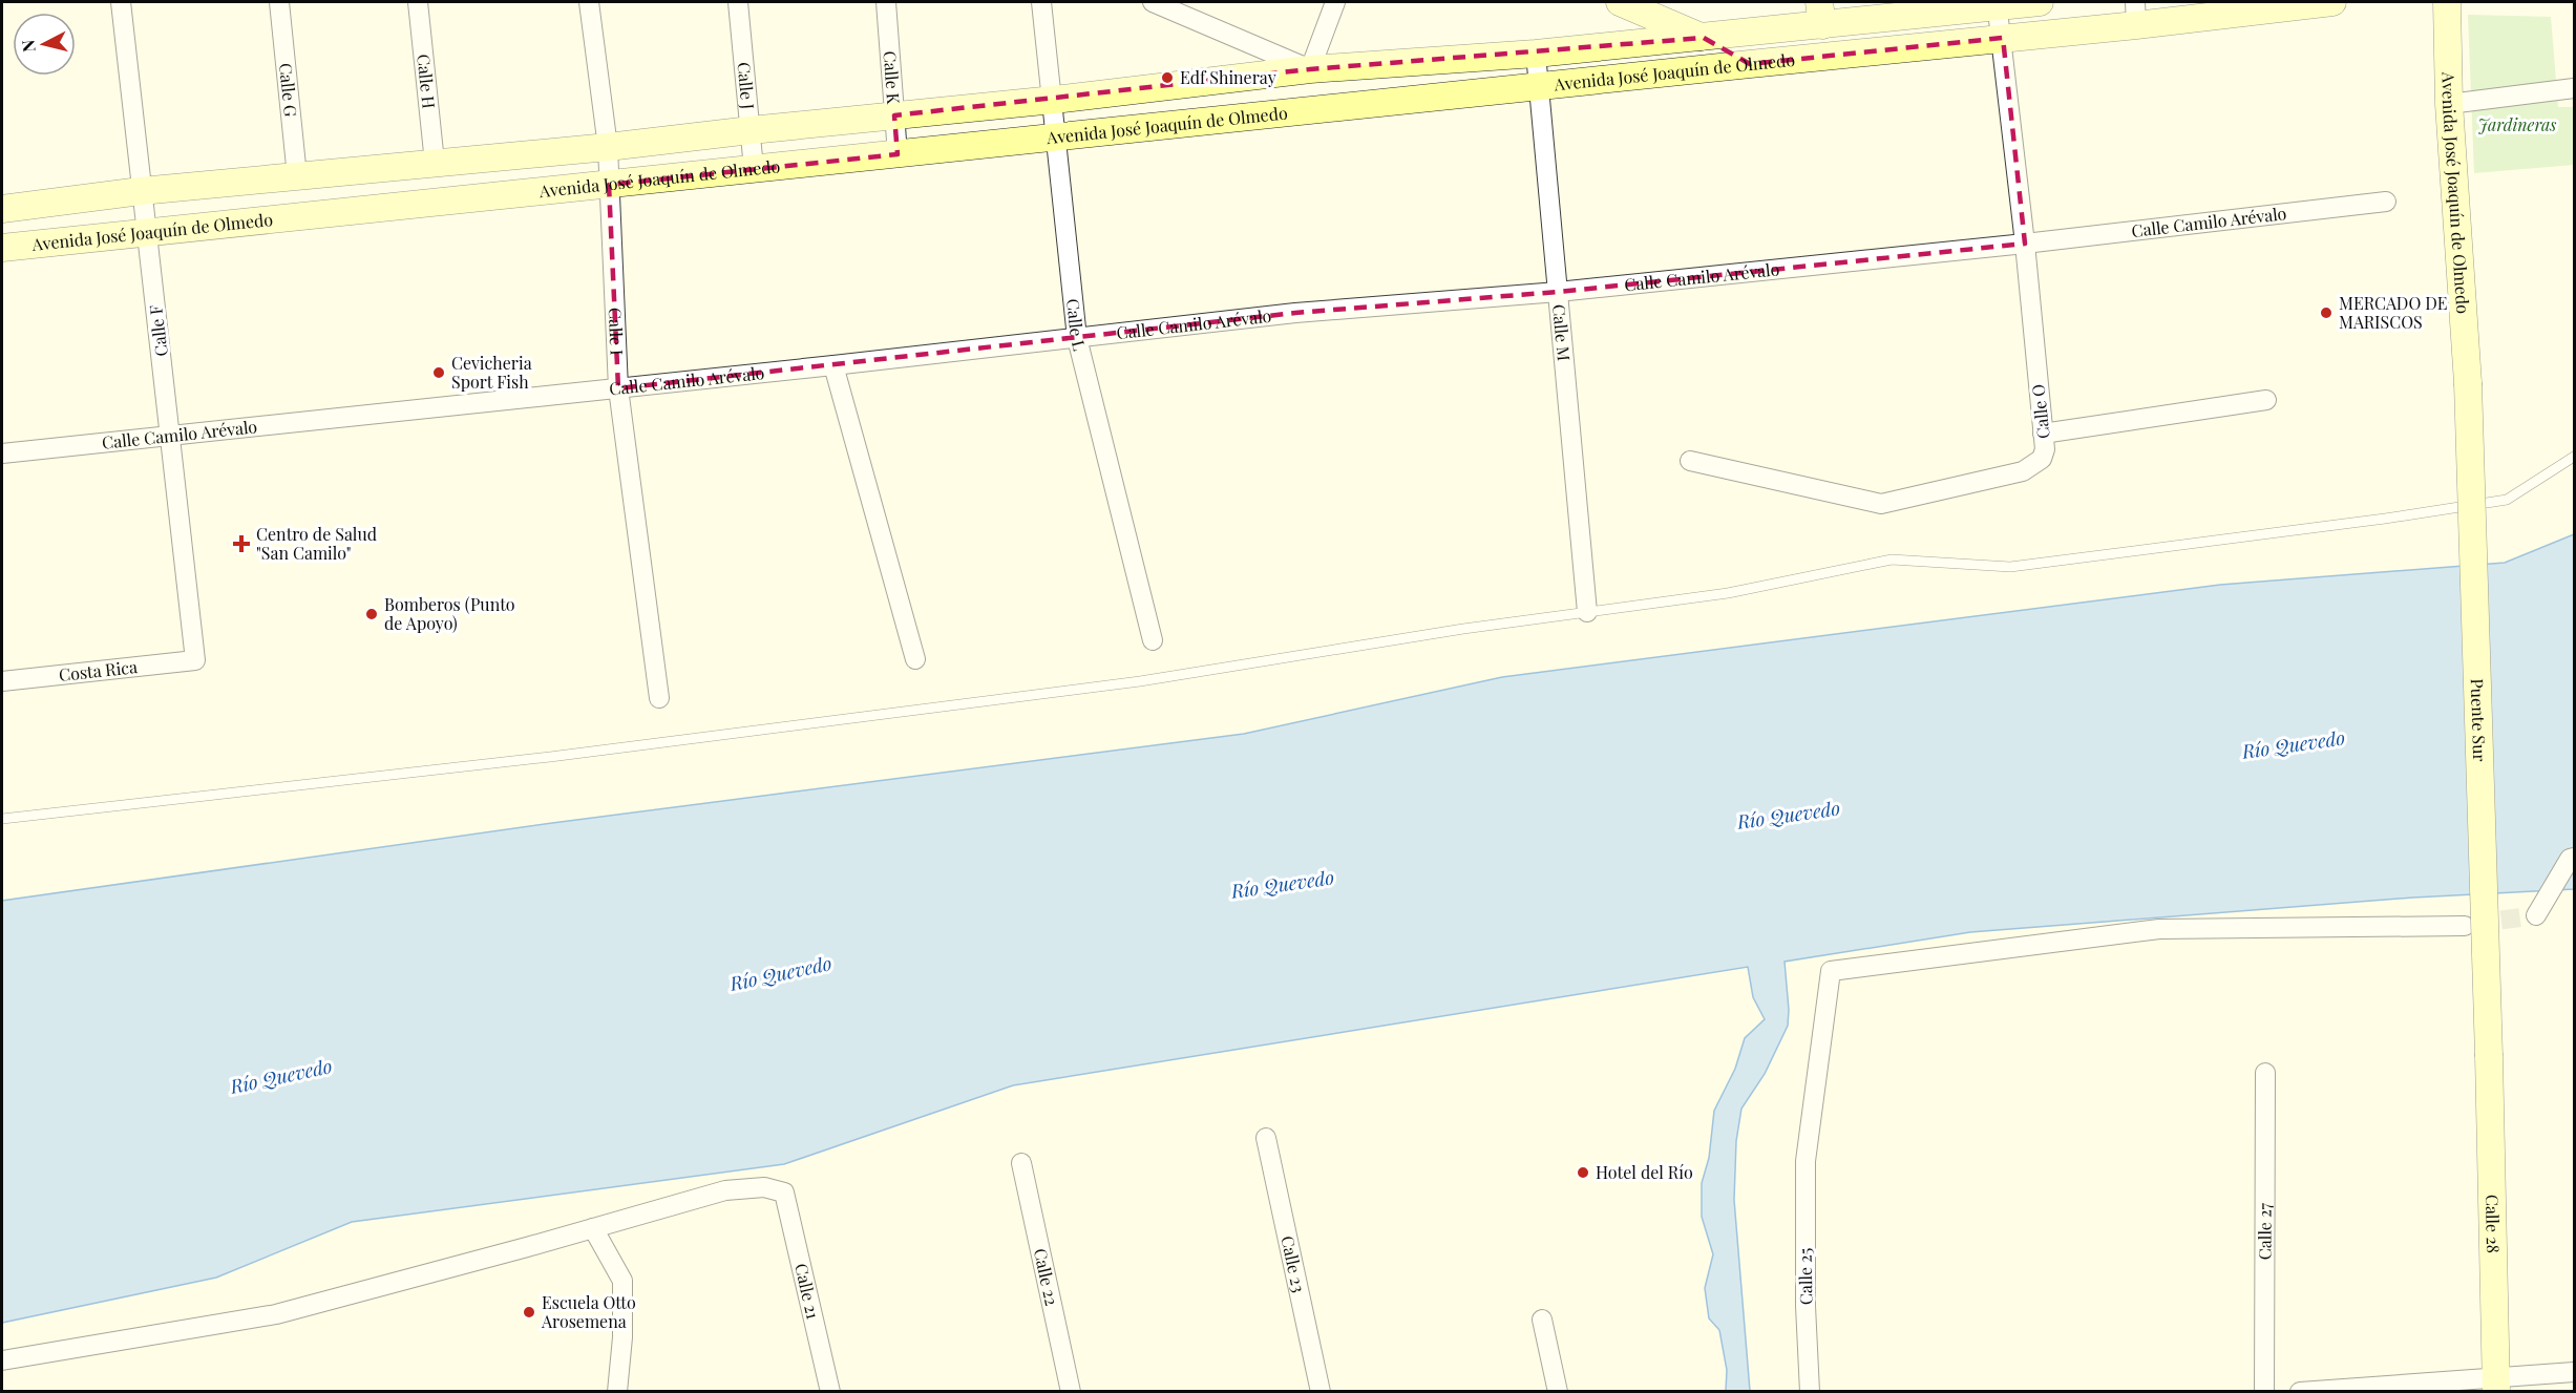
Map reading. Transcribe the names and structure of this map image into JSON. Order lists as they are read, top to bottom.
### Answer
{
  "streets": {
    "main road": ["Avenida José Joaquín de Olmedo", "Puente Sur", "Calle 28"],
    "street": [
      "Calle K",
      "Calle H",
      "Calle J",
      "Calle G",
      "Calle Camilo Arévalo",
      "Calle L",
      "Calle F",
      "Calle I",
      "Calle M",
      "Calle O",
      "Costa Rica",
      "Calle 27",
      "Calle 23",
      "Calle 25",
      "Calle 22",
      "Calle 21"
    ]
  },
  "crossings": [
    ["Avenida José Joaquín de Olmedo", "Calle K"],
    ["Avenida José Joaquín de Olmedo", "Calle H"],
    ["Avenida José Joaquín de Olmedo", "Calle J"],
    ["Avenida José Joaquín de Olmedo", "Calle G"],
    ["Avenida José Joaquín de Olmedo", "Calle L"],
    ["Avenida José Joaquín de Olmedo", "Calle F"],
    ["Avenida José Joaquín de Olmedo", "Calle I"],
    ["Avenida José Joaquín de Olmedo", "Calle M"],
    ["Avenida José Joaquín de Olmedo", "Calle O"],
    ["Avenida José Joaquín de Olmedo", "Puente Sur"],
    ["Calle Camilo Arévalo", "Calle L"],
    ["Calle Camilo Arévalo", "Calle F"],
    ["Calle Camilo Arévalo", "Calle I"],
    ["Calle Camilo Arévalo", "Calle M"],
    ["Calle Camilo Arévalo", "Calle O"],
    ["Calle F", "Costa Rica"],
    ["Puente Sur", "Calle 28"]
  ],
  "water": ["Río Quevedo"],
  "parks": ["Jardineras"],
  "places": {
    "other": [
      "Edf Shineray",
      "MERCADO DE MARISCOS",
      "Cevicheria Sport Fish",
      "Bomberos (Punto de Apoyo)",
      "Hotel del Río",
      "Escuela Otto Arosemena"
    ],
    "health": ["Centro de Salud \"San Camilo\""]
  },
  "north": "left"
}
